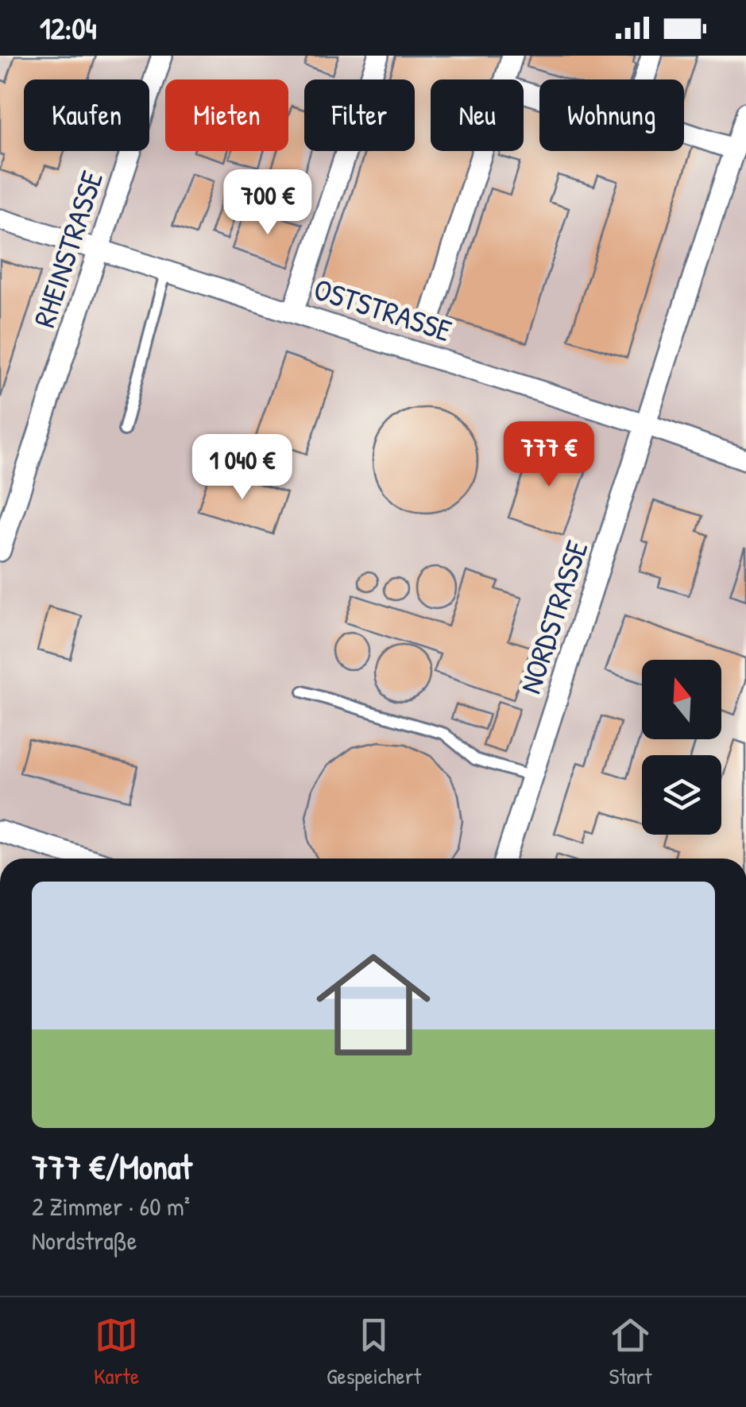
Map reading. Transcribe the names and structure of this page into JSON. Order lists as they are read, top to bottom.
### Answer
{
  "streets": {
    "street": ["RHEINSTRASSE", "OSTSTRASSE", "NORDSTRASSE"]
  },
  "crossings": [
    ["RHEINSTRASSE", "OSTSTRASSE"],
    ["OSTSTRASSE", "NORDSTRASSE"]
  ],
  "north": "top",
  "page": {
    "status": "12:04",
    "chip": [
      "Kaufen",
      "Mieten",
      "Filter",
      "Neu",
      "Wohnung"
    ],
    "price": ["700 €", "777 €", "1 040 €"],
    "list": [
      {
        "name": "777 €/Monat",
        "note": "2 Zimmer · 60 m² · Nordstraße"
      }
    ],
    "tabs": ["Karte", "Gespeichert", "Start"]
  }
}
